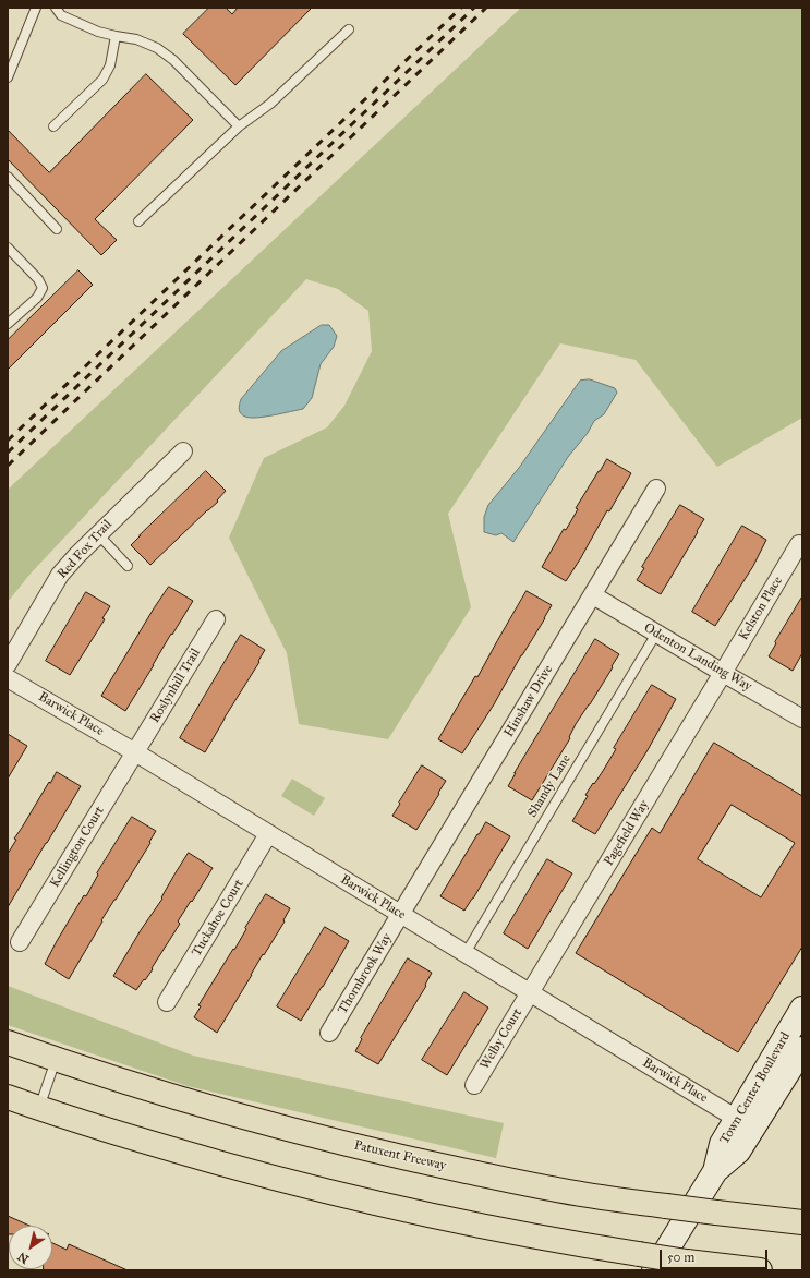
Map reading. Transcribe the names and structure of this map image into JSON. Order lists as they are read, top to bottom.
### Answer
{
  "streets": {
    "highway": ["Patuxent Freeway"],
    "street": [
      "Red Fox Trail",
      "Kelston Place",
      "Odenton Landing Way",
      "Roslynhill Trail",
      "Hinshaw Drive",
      "Barwick Place",
      "Pagefield Way",
      "Kellington Court",
      "Tuckahoe Court",
      "Thornbrook Way",
      "Welby Court",
      "Town Center Boulevard"
    ],
    "lane": ["Shandy Lane"]
  },
  "crossings": [
    ["Kelston Place", "Odenton Landing Way"],
    ["Kelston Place", "Pagefield Way"],
    ["Odenton Landing Way", "Hinshaw Drive"],
    ["Odenton Landing Way", "Shandy Lane"],
    ["Odenton Landing Way", "Pagefield Way"],
    ["Roslynhill Trail", "Barwick Place"],
    ["Roslynhill Trail", "Kellington Court"],
    ["Hinshaw Drive", "Barwick Place"],
    ["Hinshaw Drive", "Thornbrook Way"],
    ["Barwick Place", "Shandy Lane"],
    ["Barwick Place", "Pagefield Way"],
    ["Barwick Place", "Kellington Court"],
    ["Barwick Place", "Tuckahoe Court"],
    ["Barwick Place", "Thornbrook Way"],
    ["Barwick Place", "Welby Court"],
    ["Barwick Place", "Town Center Boulevard"],
    ["Pagefield Way", "Welby Court"]
  ],
  "scale_bar": "50 m",
  "north": "bottom left"
}
